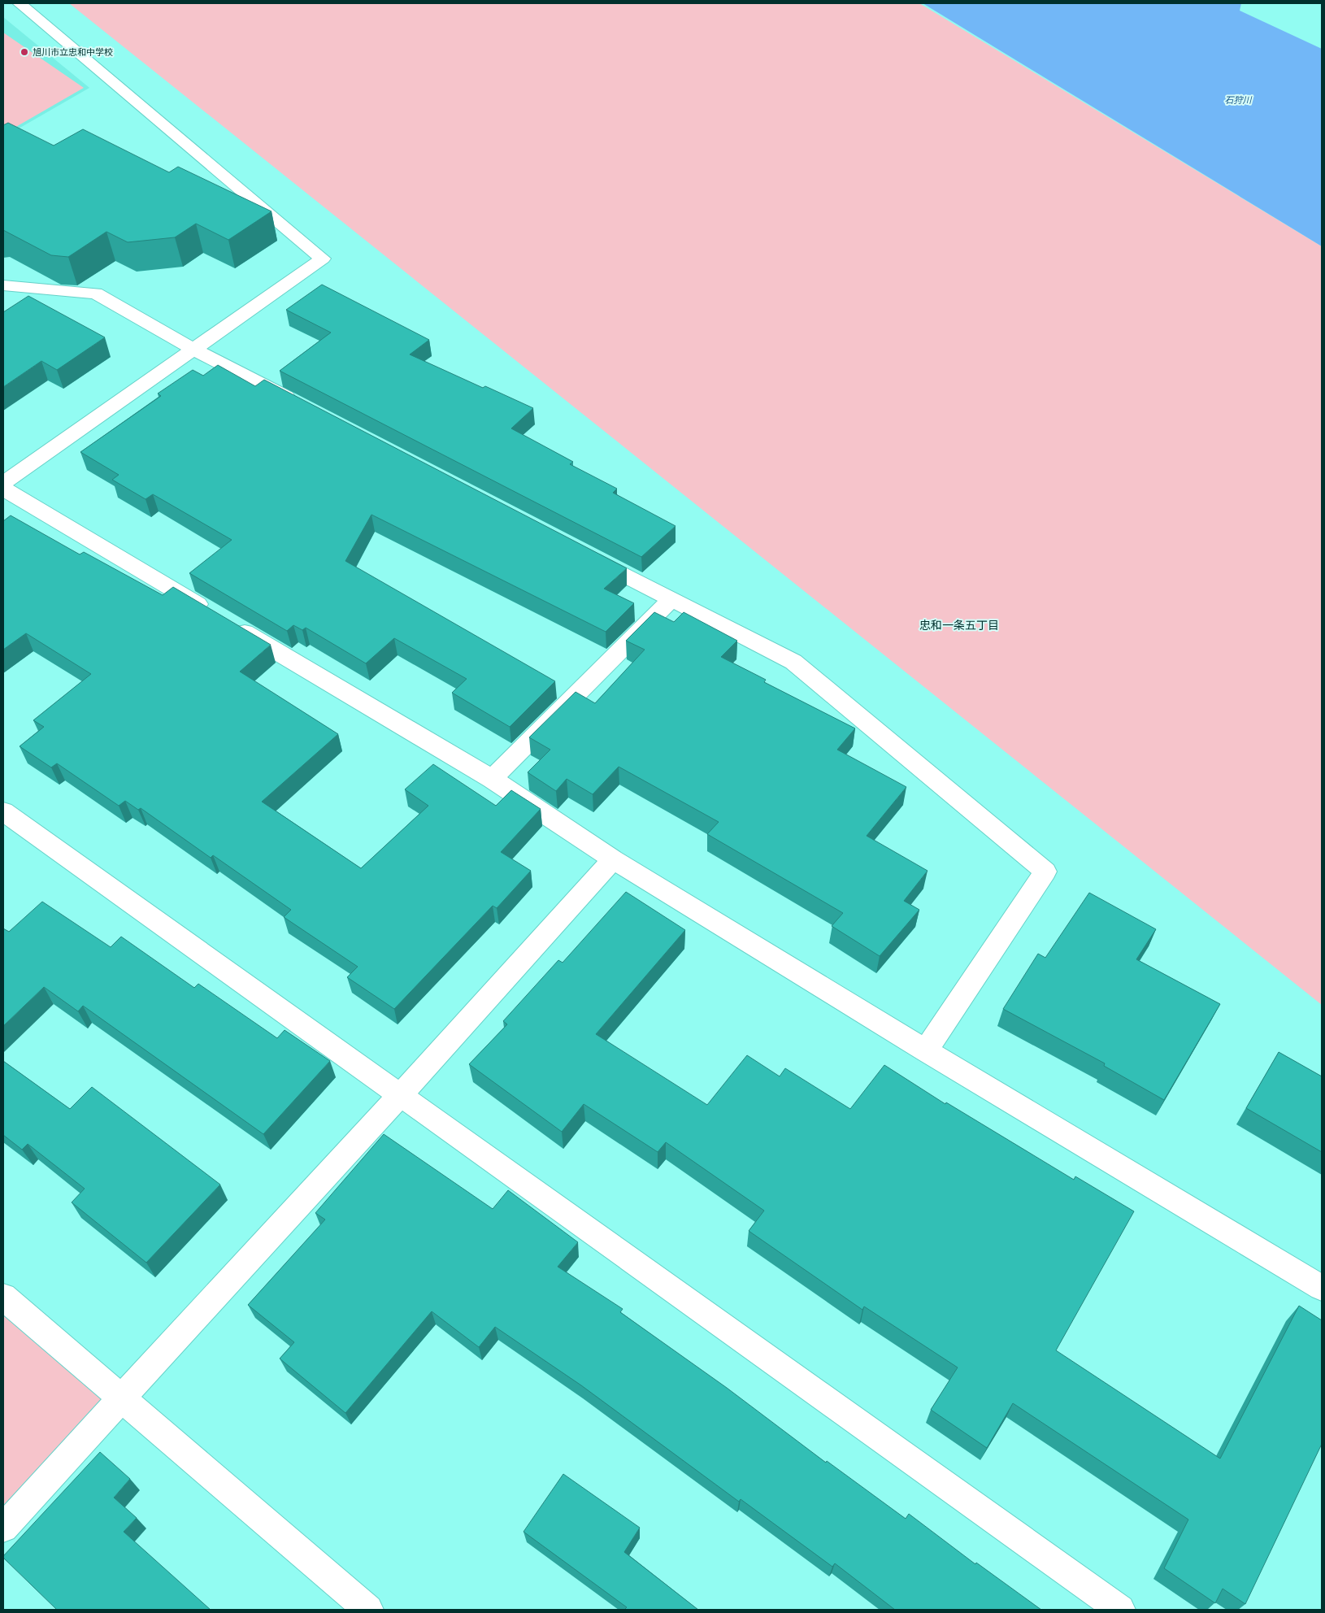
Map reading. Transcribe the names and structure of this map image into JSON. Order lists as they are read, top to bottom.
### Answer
{
  "districts": ["忠和一条五丁目"],
  "water": ["石狩川"],
  "places": ["旭川市立忠和中学校"]
}
